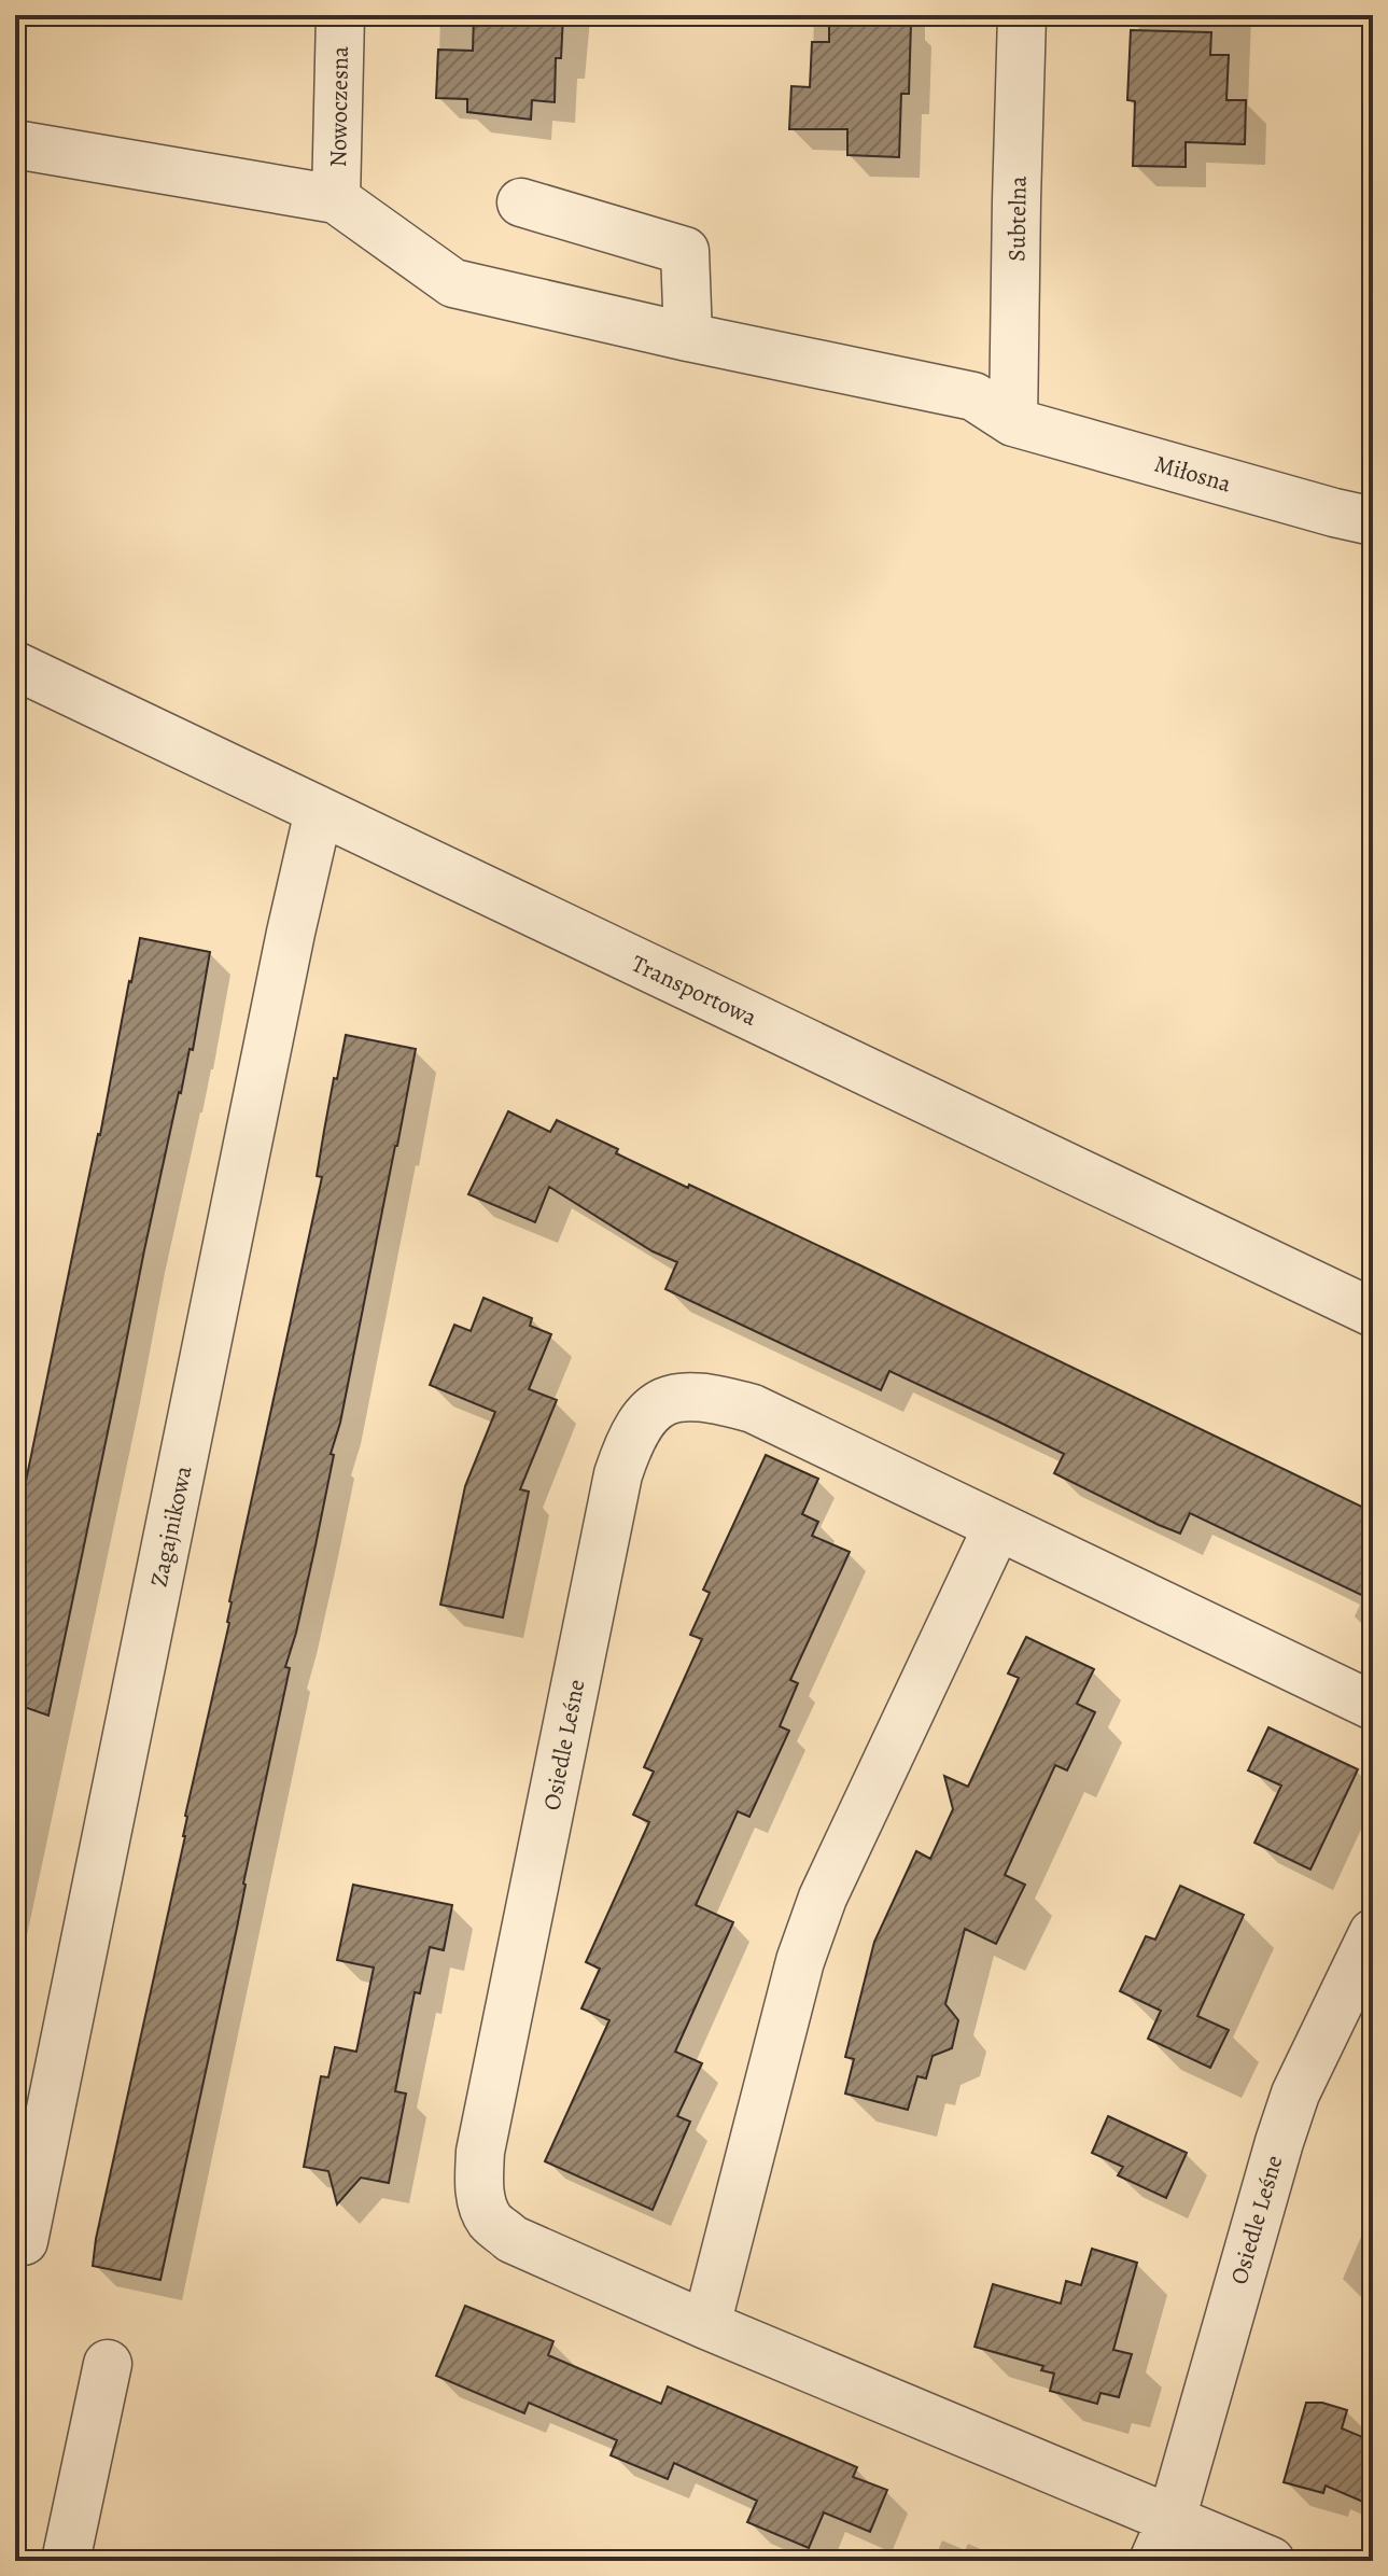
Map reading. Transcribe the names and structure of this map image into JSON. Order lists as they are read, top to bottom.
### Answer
{
  "streets": {
    "street": [
      "Nowoczesna",
      "Subtelna",
      "Miłosna",
      "Transportowa",
      "Zagajnikowa",
      "Osiedle Leśne"
    ]
  },
  "crossings": [
    ["Nowoczesna", "Miłosna"],
    ["Subtelna", "Miłosna"],
    ["Transportowa", "Zagajnikowa"]
  ]
}
